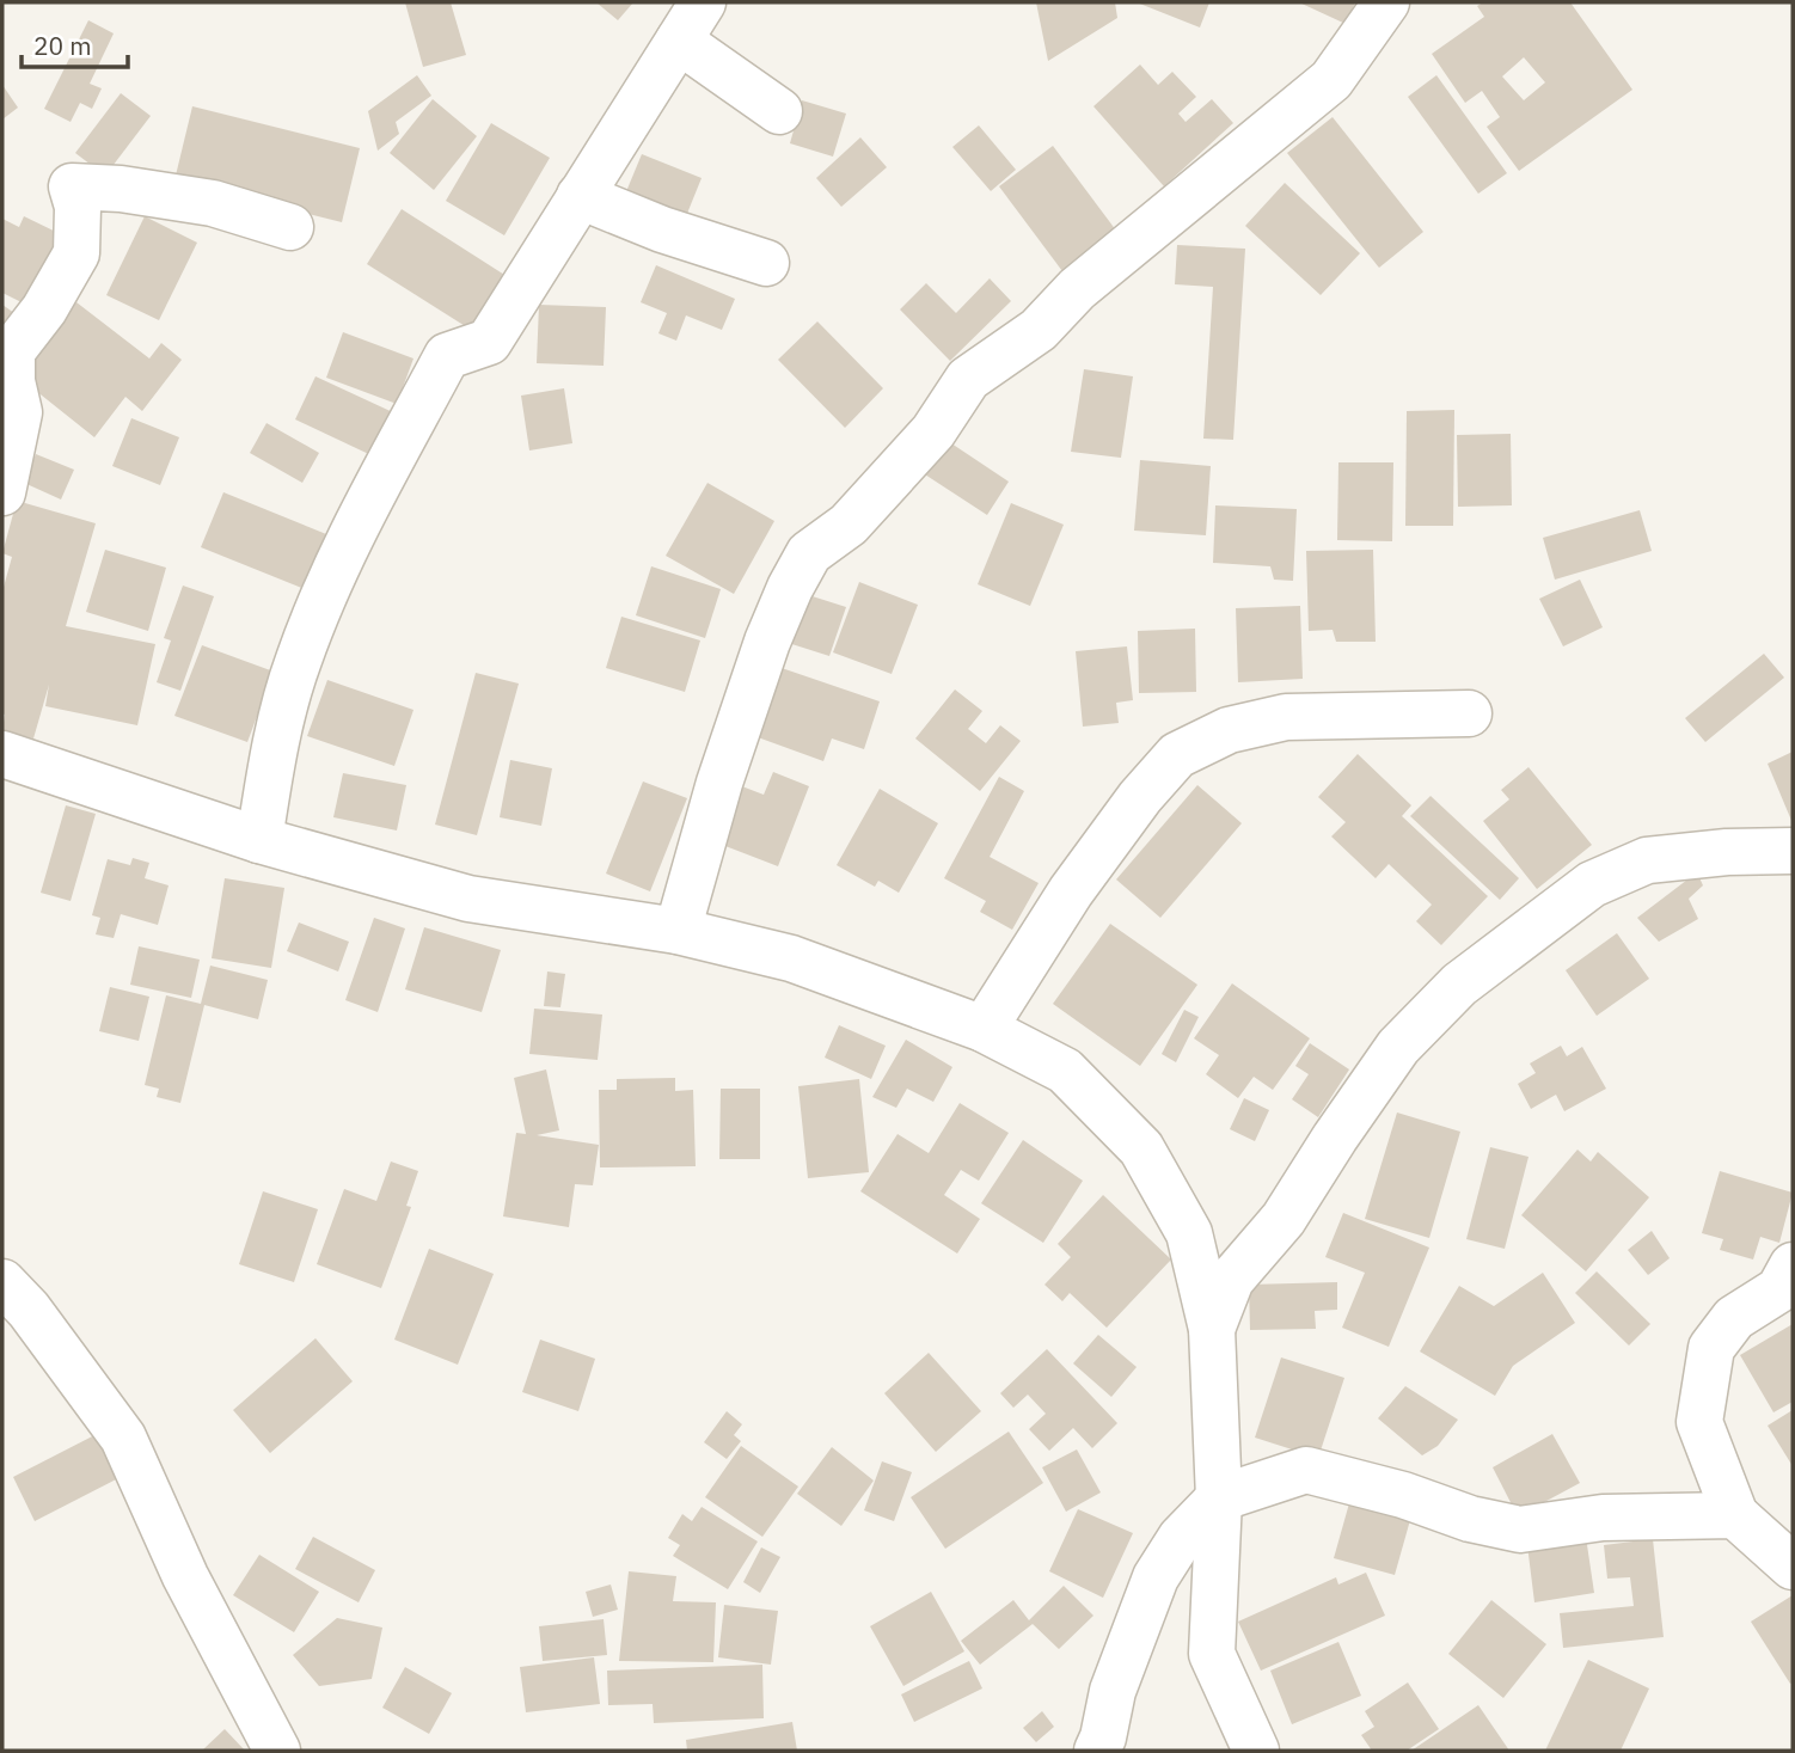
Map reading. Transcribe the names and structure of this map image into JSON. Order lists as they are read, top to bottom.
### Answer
{
  "scale_bar": "20 m"
}
